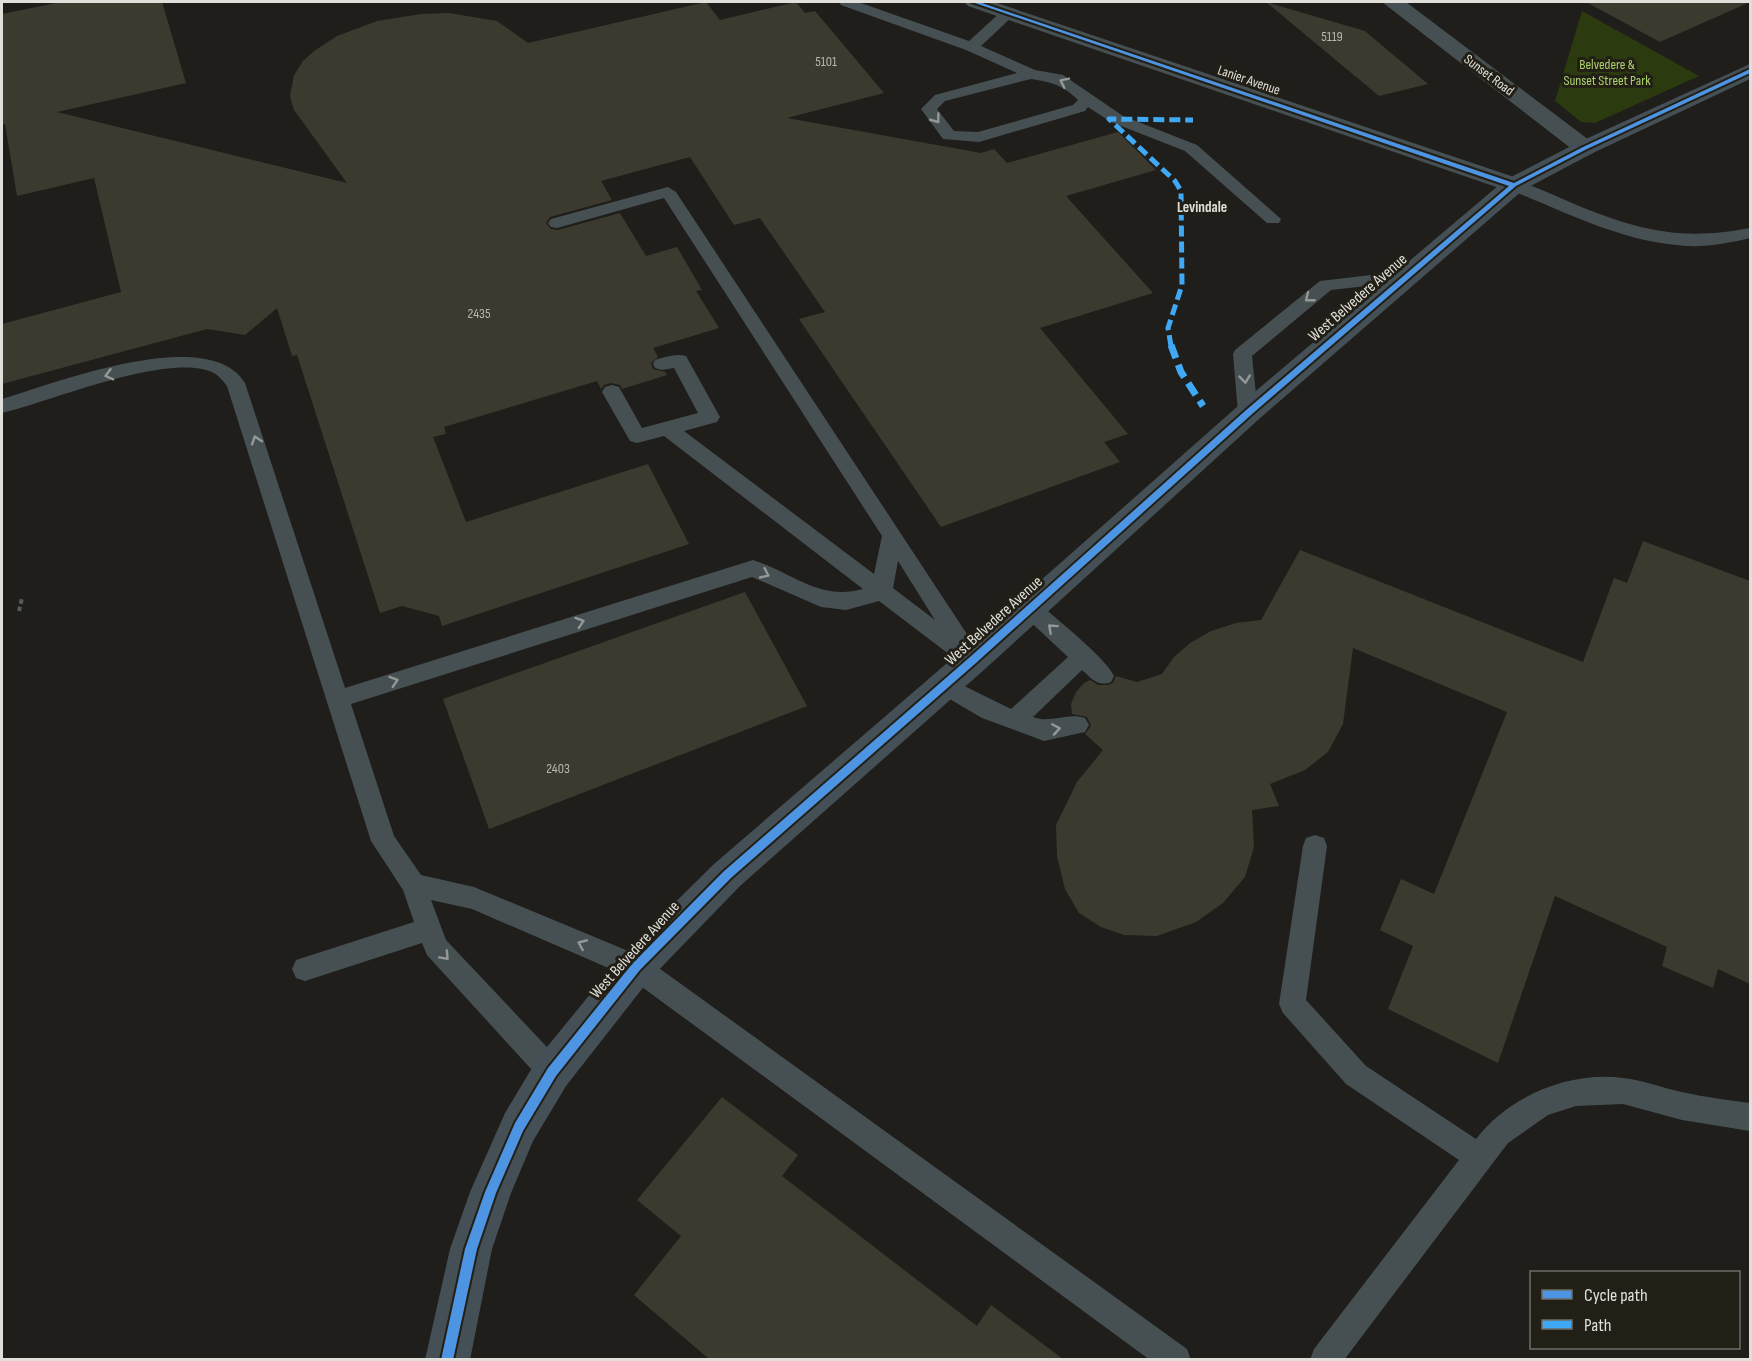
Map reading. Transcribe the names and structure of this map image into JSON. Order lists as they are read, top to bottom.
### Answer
{
  "streets": {
    "main road": ["West Belvedere Avenue"],
    "street": ["Sunset Road", "Lanier Avenue"]
  },
  "crossings": [
    ["Sunset Road", "West Belvedere Avenue"],
    ["Lanier Avenue", "West Belvedere Avenue"]
  ],
  "districts": ["Levindale"],
  "parks": ["Belvedere & Sunset Street Park"],
  "house_numbers": [
    "5119",
    "5101",
    "2435",
    "2403"
  ],
  "legend": ["Cycle path", "Path"]
}
